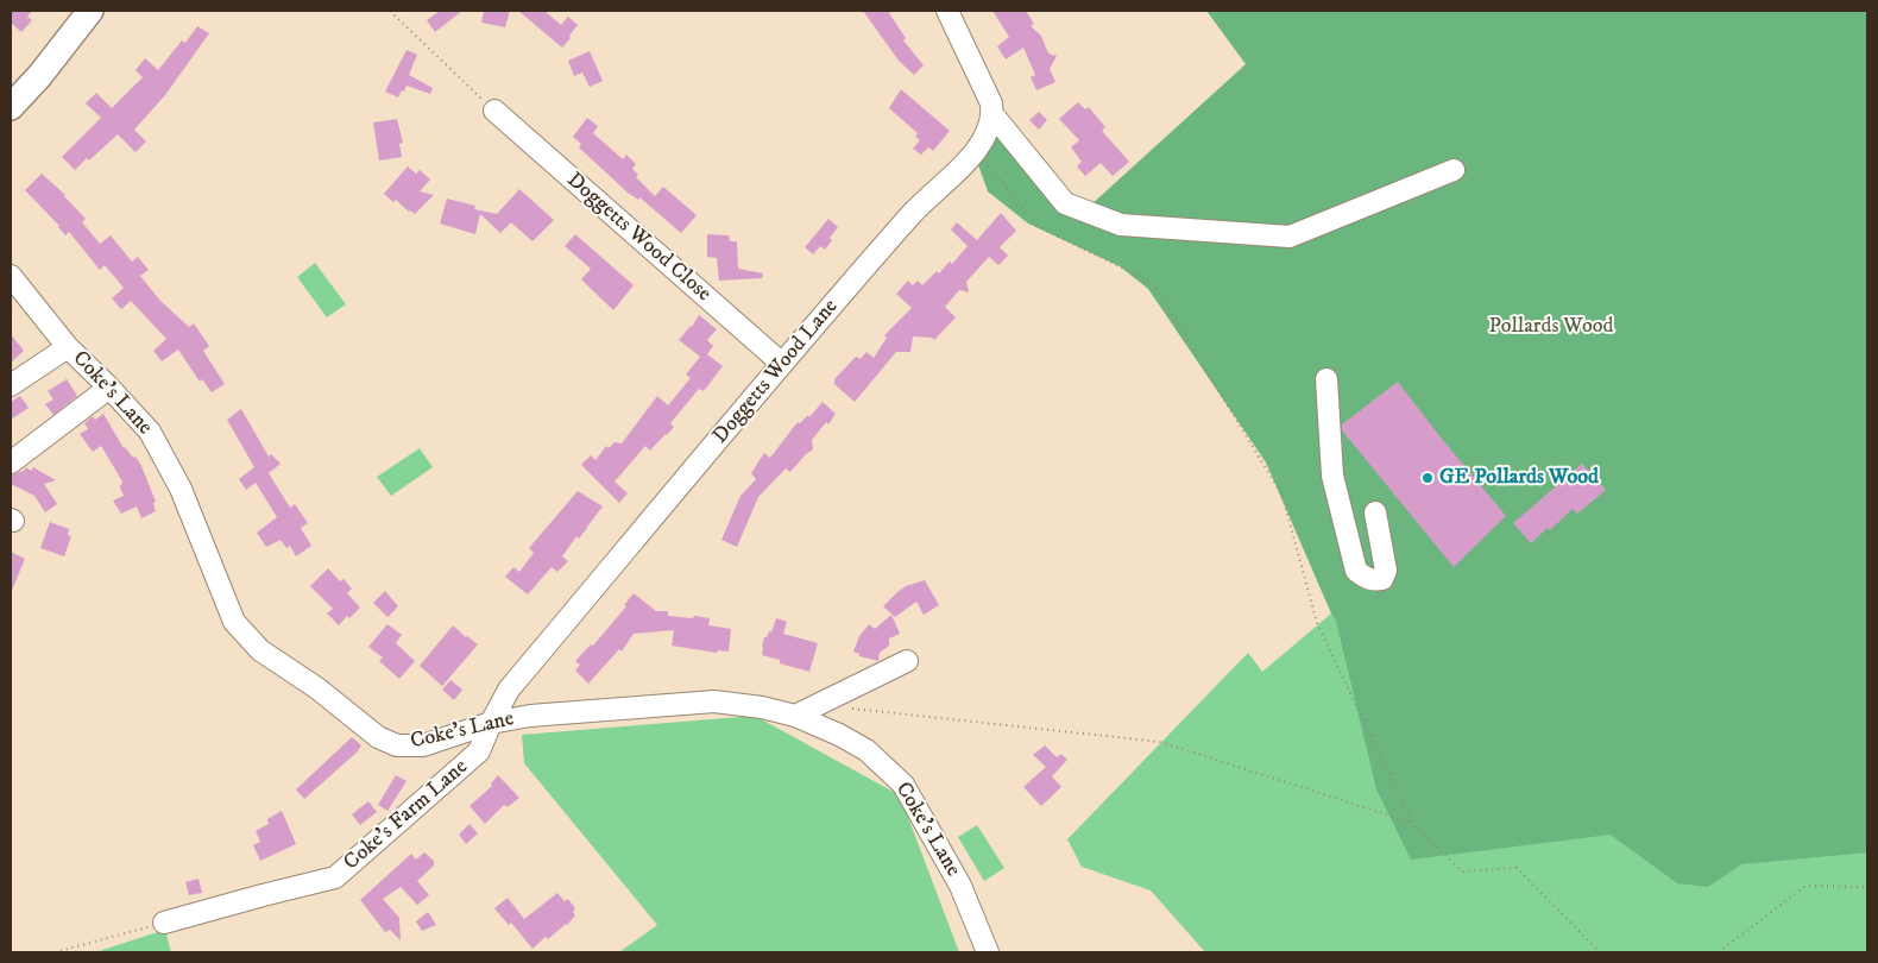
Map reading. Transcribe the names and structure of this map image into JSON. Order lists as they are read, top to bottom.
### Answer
{
  "streets": {
    "street": [
      "Doggetts Wood Close",
      "Doggetts Wood Lane",
      "Coke's Lane",
      "Coke's Farm Lane"
    ]
  },
  "crossings": [
    ["Doggetts Wood Close", "Doggetts Wood Lane"],
    ["Doggetts Wood Lane", "Coke's Lane"],
    ["Doggetts Wood Lane", "Coke's Farm Lane"],
    ["Coke's Lane", "Coke's Farm Lane"]
  ],
  "parks": ["Pollards Wood"],
  "places": ["GE Pollards Wood"]
}
